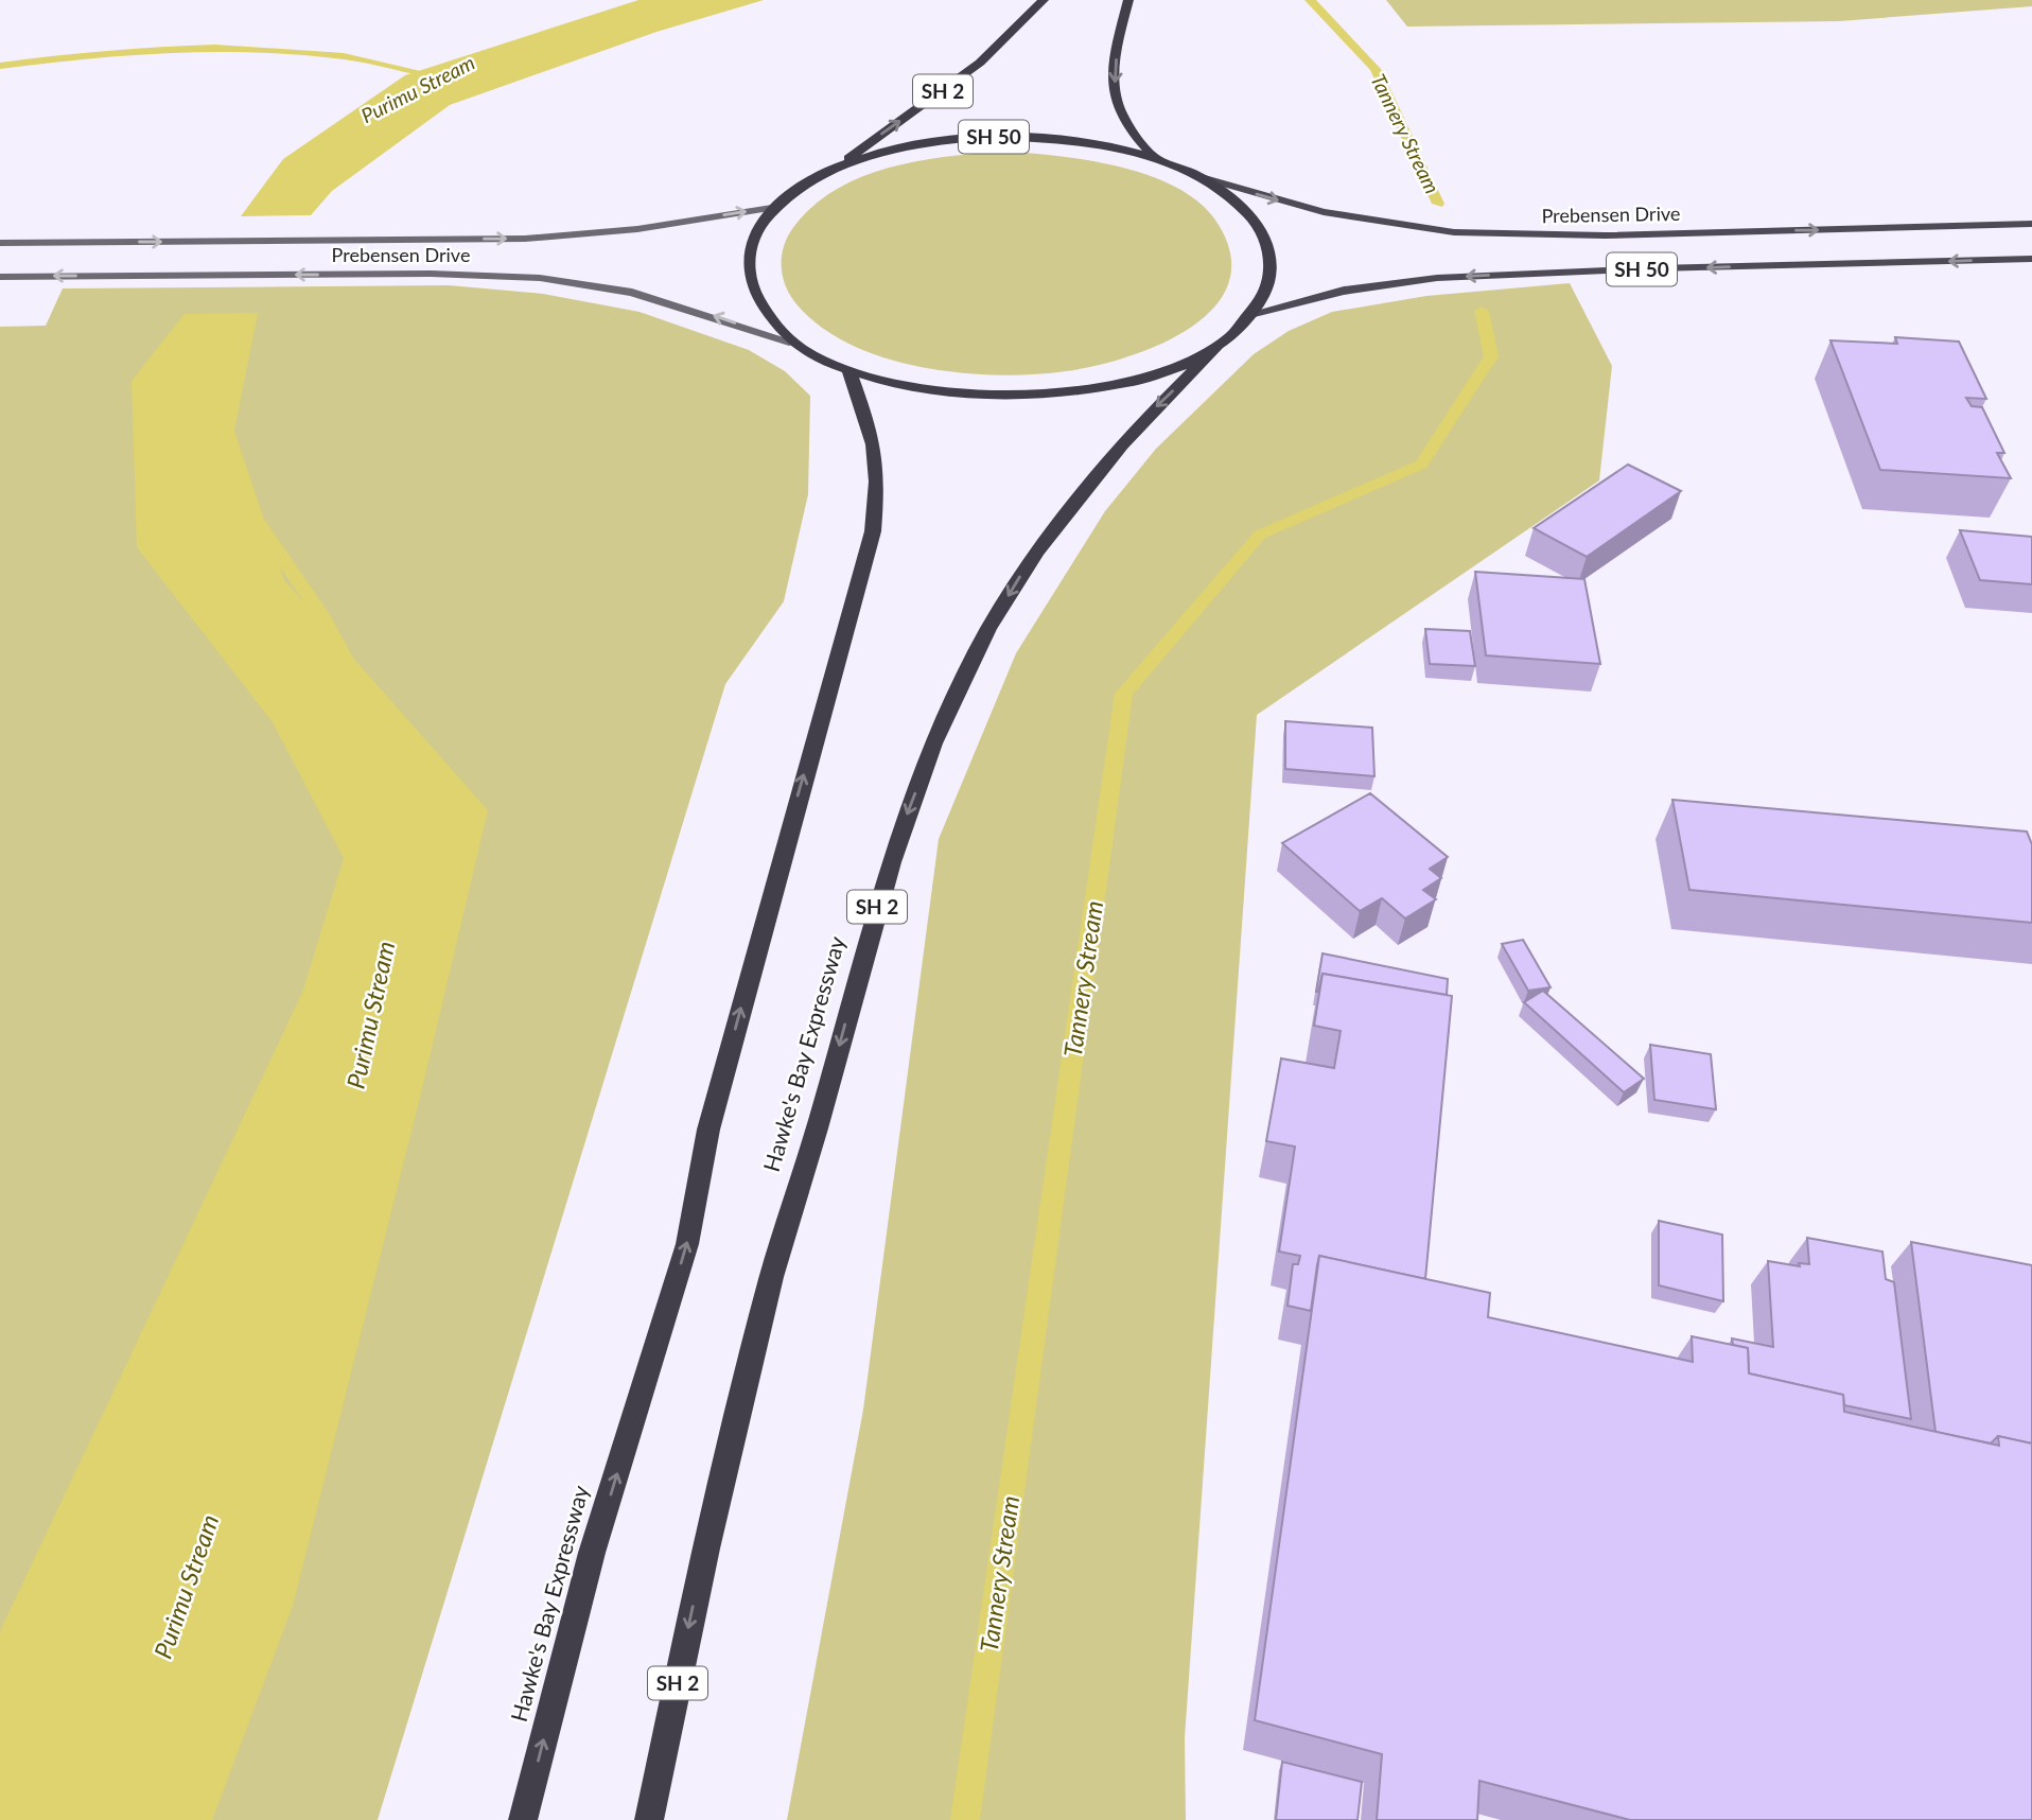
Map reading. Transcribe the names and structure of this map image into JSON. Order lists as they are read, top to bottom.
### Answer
{
  "streets": {
    "highway": ["SH 2", "SH 50", "Hawke's Bay Expressway"],
    "main road": ["Prebensen Drive"]
  },
  "crossings": [
    ["SH 2", "SH 50"],
    ["SH 2", "Prebensen Drive"],
    ["SH 2", "Hawke's Bay Expressway"]
  ],
  "water": ["Purimu Stream", "Tannery Stream"]
}
